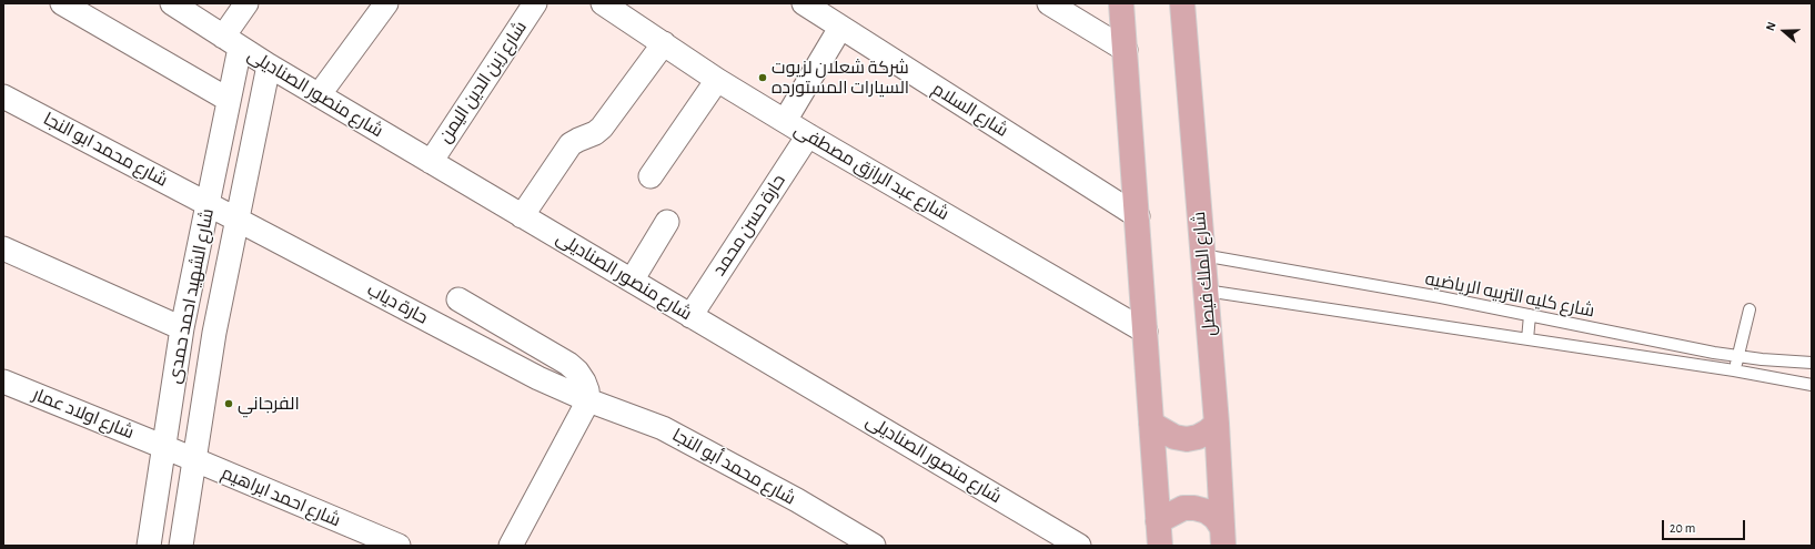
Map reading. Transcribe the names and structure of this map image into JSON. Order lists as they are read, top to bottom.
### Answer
{
  "streets": {
    "main road": ["شارع الملك فيصل"],
    "street": [
      "شارع زين الدين اليمن",
      "شارع منصور الصناديلى",
      "شارع السلام",
      "شارع محمد ابو النجا",
      "شارع عبد الرازق مصطفى",
      "حارة حسن محمد",
      "شارع الشهيد احمد حمدى",
      "حارة دياب",
      "شارع اولاد عمار",
      "شارع محمد أبو النجا",
      "شارع احمد ابراهيم"
    ],
    "lane": ["شارع كليه التربيه الرياضيه"]
  },
  "crossings": [
    ["شارع زين الدين اليمن", "شارع منصور الصناديلى"],
    ["شارع منصور الصناديلى", "حارة حسن محمد"],
    ["شارع منصور الصناديلى", "شارع الشهيد احمد حمدى"],
    ["شارع محمد ابو النجا", "شارع الشهيد احمد حمدى"],
    ["شارع محمد ابو النجا", "حارة دياب"],
    ["شارع عبد الرازق مصطفى", "حارة حسن محمد"],
    ["شارع الملك فيصل", "شارع كليه التربيه الرياضيه"],
    ["شارع الشهيد احمد حمدى", "حارة دياب"],
    ["شارع الشهيد احمد حمدى", "شارع اولاد عمار"],
    ["شارع الشهيد احمد حمدى", "شارع احمد ابراهيم"],
    ["حارة دياب", "شارع محمد أبو النجا"],
    ["شارع اولاد عمار", "شارع احمد ابراهيم"]
  ],
  "places": ["شركة شعلان لزيوت السيارات المستورده", "الفرجاني"],
  "scale_bar": "20 m",
  "north": "left"
}
